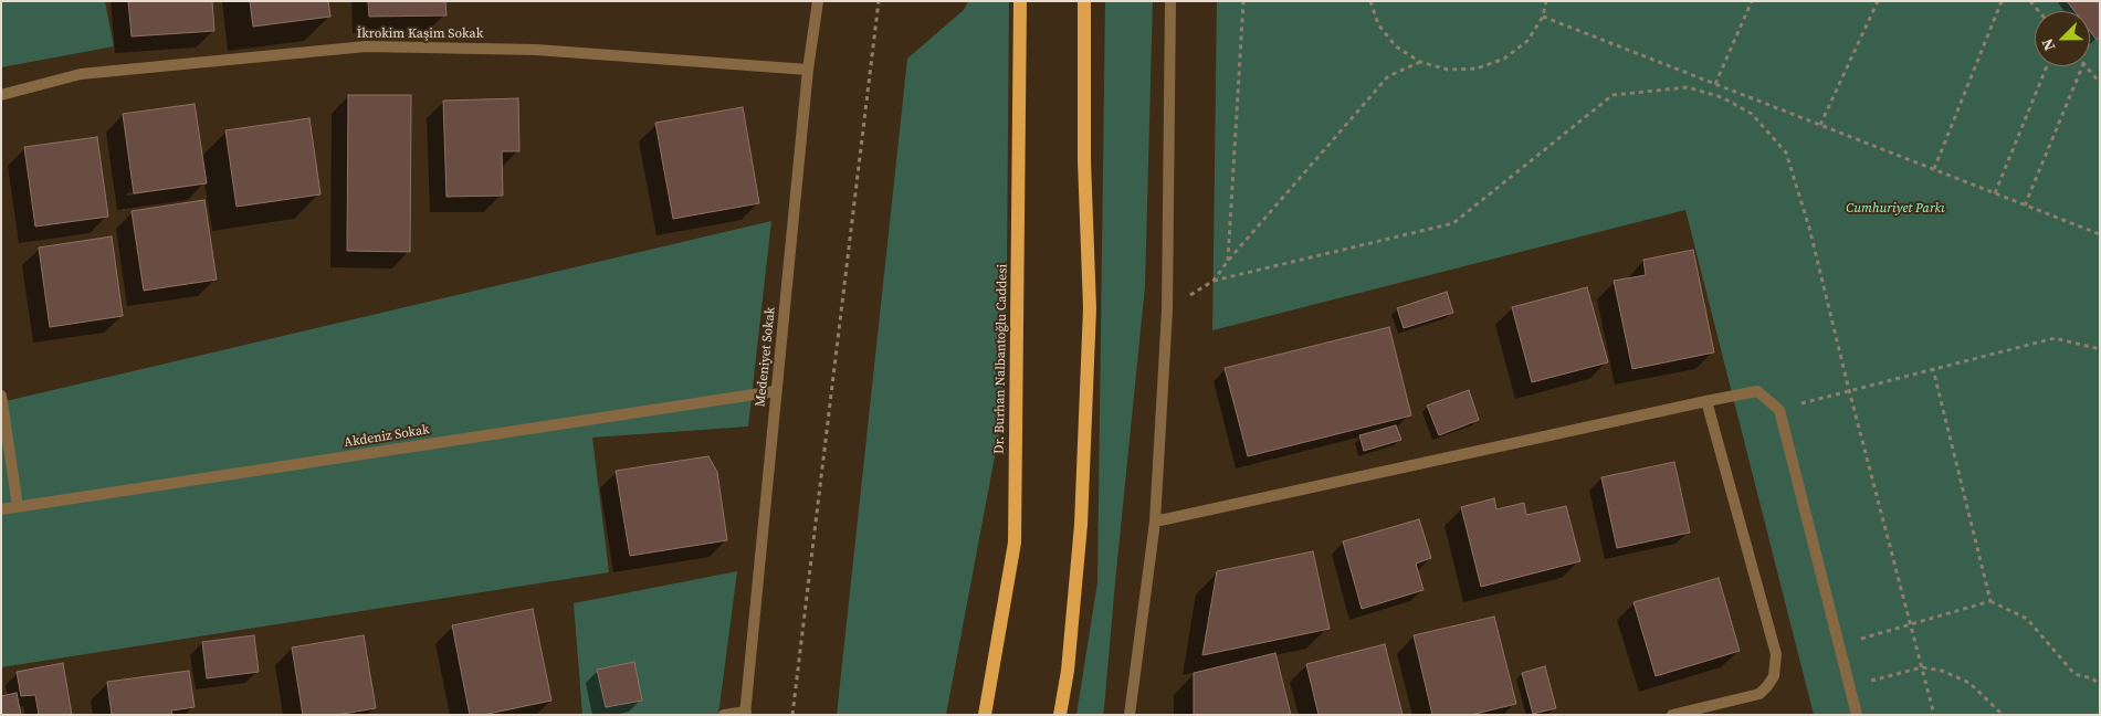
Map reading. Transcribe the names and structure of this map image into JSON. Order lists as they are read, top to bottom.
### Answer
{
  "streets": {
    "main road": ["Dr. Burhan Nalbantoğlu Caddesi"],
    "street": ["İkrokim Kaşim Sokak", "Medeniyet Sokak", "Akdeniz Sokak"]
  },
  "crossings": [
    ["İkrokim Kaşim Sokak", "Medeniyet Sokak"],
    ["Medeniyet Sokak", "Akdeniz Sokak"]
  ],
  "parks": ["Cumhuriyet Parkı"],
  "north": "bottom left"
}
